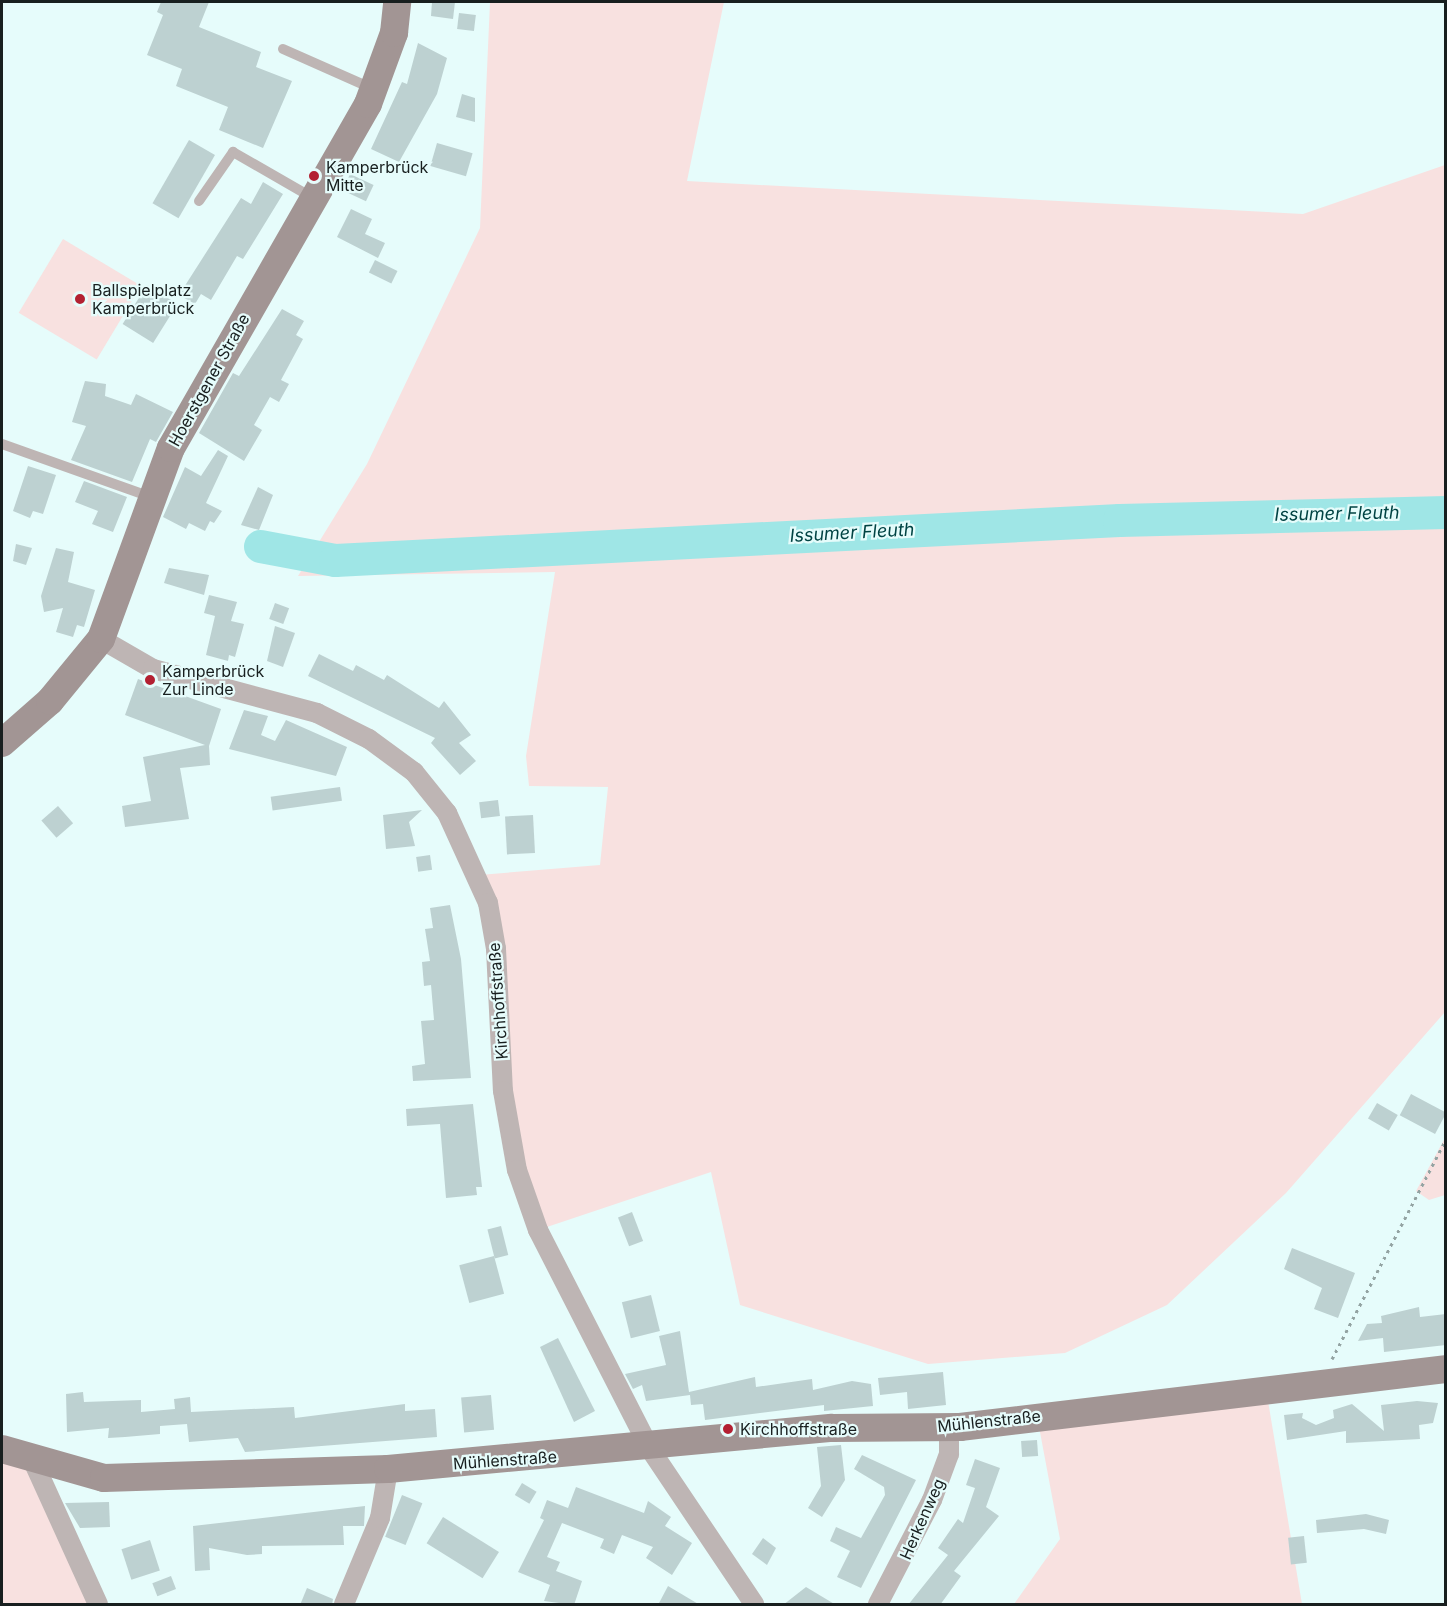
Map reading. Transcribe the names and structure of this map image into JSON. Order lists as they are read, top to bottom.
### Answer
{
  "streets": {
    "street": [
      "Hoerstgener Straße",
      "Kirchhoffstraße",
      "Mühlenstraße",
      "Herkenweg"
    ]
  },
  "crossings": [
    ["Hoerstgener Straße", "Kirchhoffstraße"],
    ["Kirchhoffstraße", "Mühlenstraße"],
    ["Mühlenstraße", "Herkenweg"]
  ],
  "water": ["Issumer Fleuth"],
  "places": [
    "Kamperbrück Mitte",
    "Ballspielplatz Kamperbrück",
    "Kamperbrück Zur Linde",
    "Kirchhoffstraße"
  ]
}
